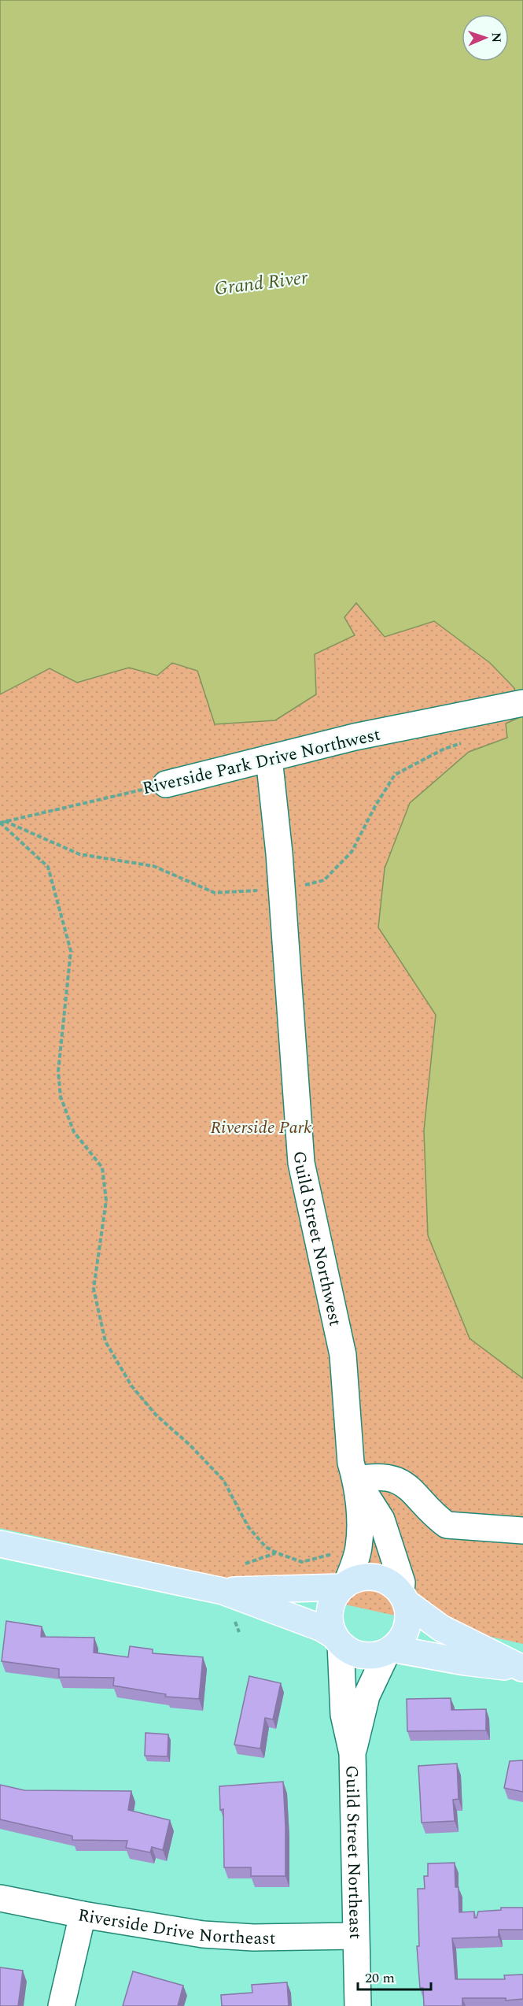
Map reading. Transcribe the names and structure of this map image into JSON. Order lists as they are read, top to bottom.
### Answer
{
  "streets": {
    "street": [
      "Riverside Park Drive Northwest",
      "Guild Street Northwest",
      "Guild Street Northeast",
      "Riverside Drive Northeast"
    ]
  },
  "crossings": [
    ["Riverside Park Drive Northwest", "Guild Street Northwest"],
    ["Guild Street Northwest", "Guild Street Northeast"],
    ["Guild Street Northeast", "Riverside Drive Northeast"]
  ],
  "water": ["Grand River"],
  "parks": ["Riverside Park"],
  "scale_bar": "20 m",
  "north": "right"
}
